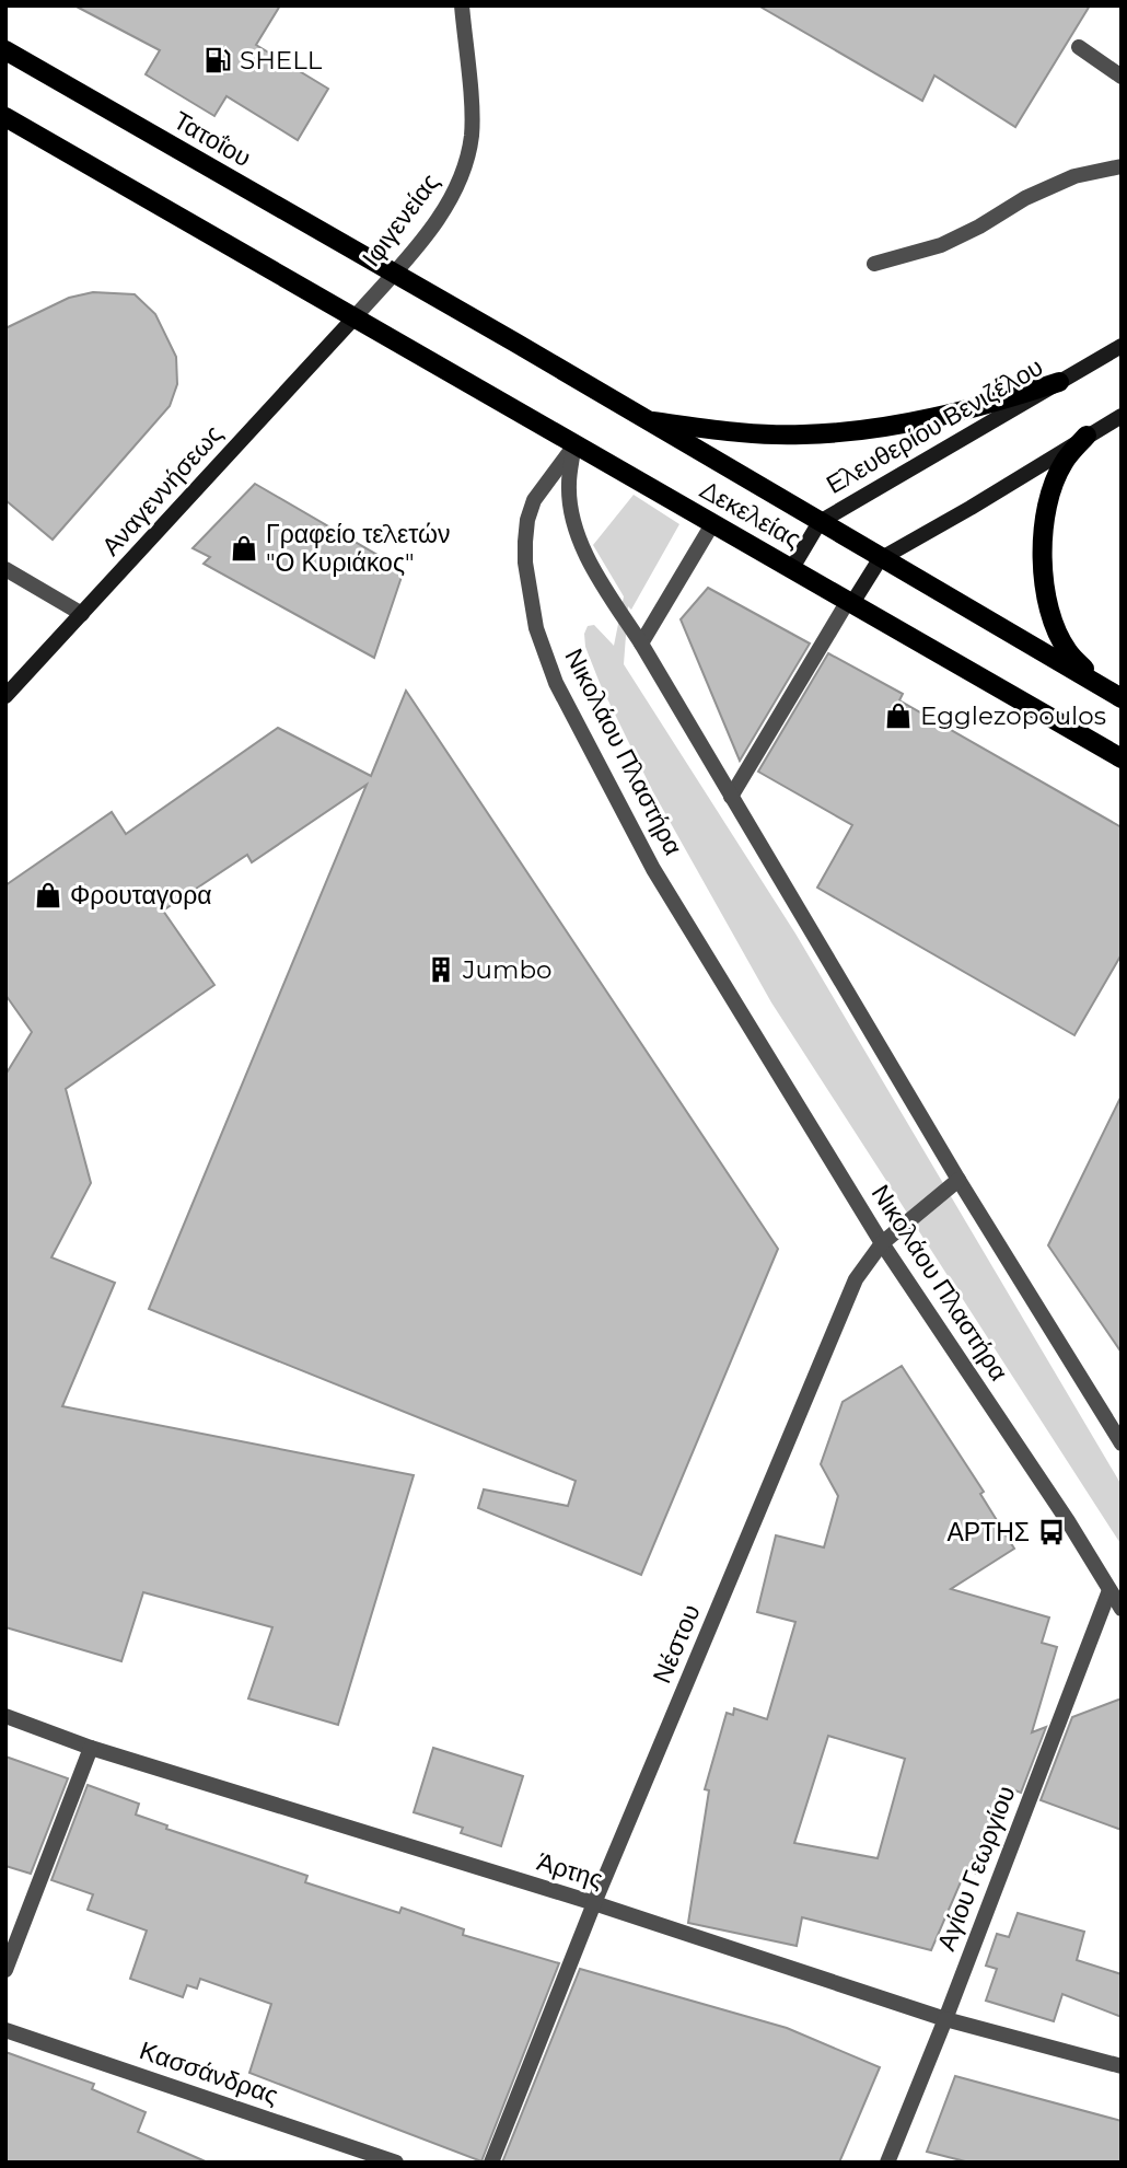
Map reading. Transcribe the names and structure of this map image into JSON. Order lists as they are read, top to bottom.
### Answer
{
  "streets": {
    "main road": [
      "Τατοΐου",
      "Ελευθερίου Βενιζέλου",
      "Αναγεννήσεως",
      "Δεκελείας"
    ],
    "street": [
      "Ιφιγενείας",
      "Νικολάου Πλαστήρα",
      "Νέστου",
      "Αγίου Γεωργίου",
      "Άρτης",
      "Κασσάνδρας"
    ]
  },
  "crossings": [
    ["Τατοΐου", "Ιφιγενείας"],
    ["Τατοΐου", "Δεκελείας"],
    ["Ιφιγενείας", "Αναγεννήσεως"],
    ["Ιφιγενείας", "Δεκελείας"],
    ["Ελευθερίου Βενιζέλου", "Δεκελείας"],
    ["Αναγεννήσεως", "Δεκελείας"],
    ["Δεκελείας", "Νικολάου Πλαστήρα"],
    ["Νικολάου Πλαστήρα", "Νέστου"],
    ["Νικολάου Πλαστήρα", "Αγίου Γεωργίου"],
    ["Νέστου", "Άρτης"],
    ["Αγίου Γεωργίου", "Άρτης"]
  ],
  "places": {
    "fuel station": ["SHELL"],
    "shop": ["Γραφείο τελετών \"Ο Κυριάκος\"", "Egglezopoulos", "Φρουταγορα"],
    "building": ["Jumbo"],
    "bus stop": ["ΑΡΤΗΣ"]
  }
}
